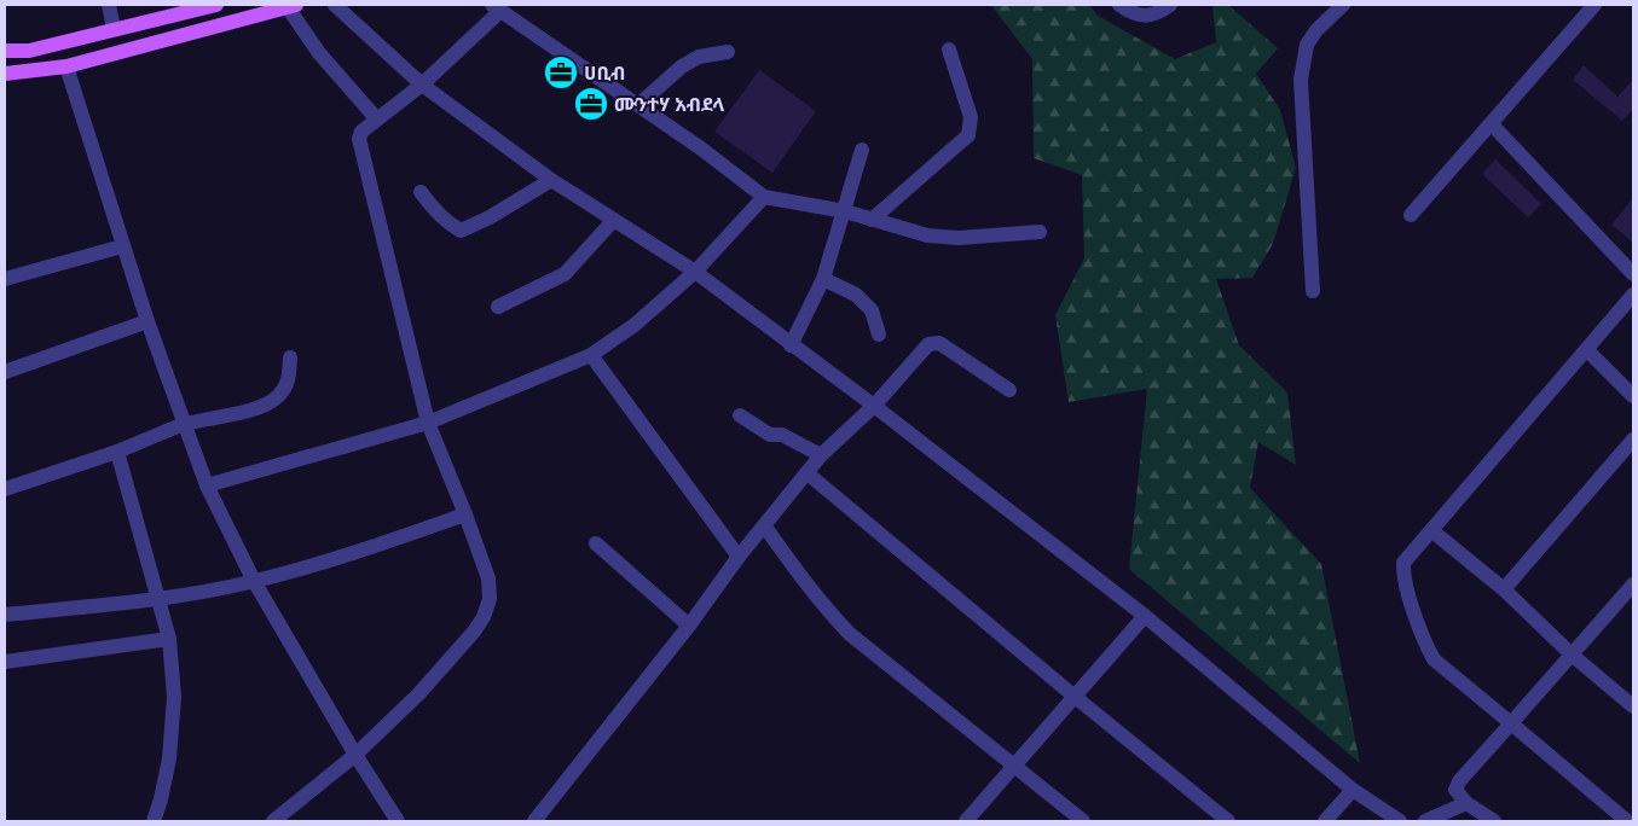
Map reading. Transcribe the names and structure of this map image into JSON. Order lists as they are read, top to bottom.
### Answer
{
  "places": {
    "office": ["ሀቢብ", "ሙንተሃ አብደላ"]
  }
}
